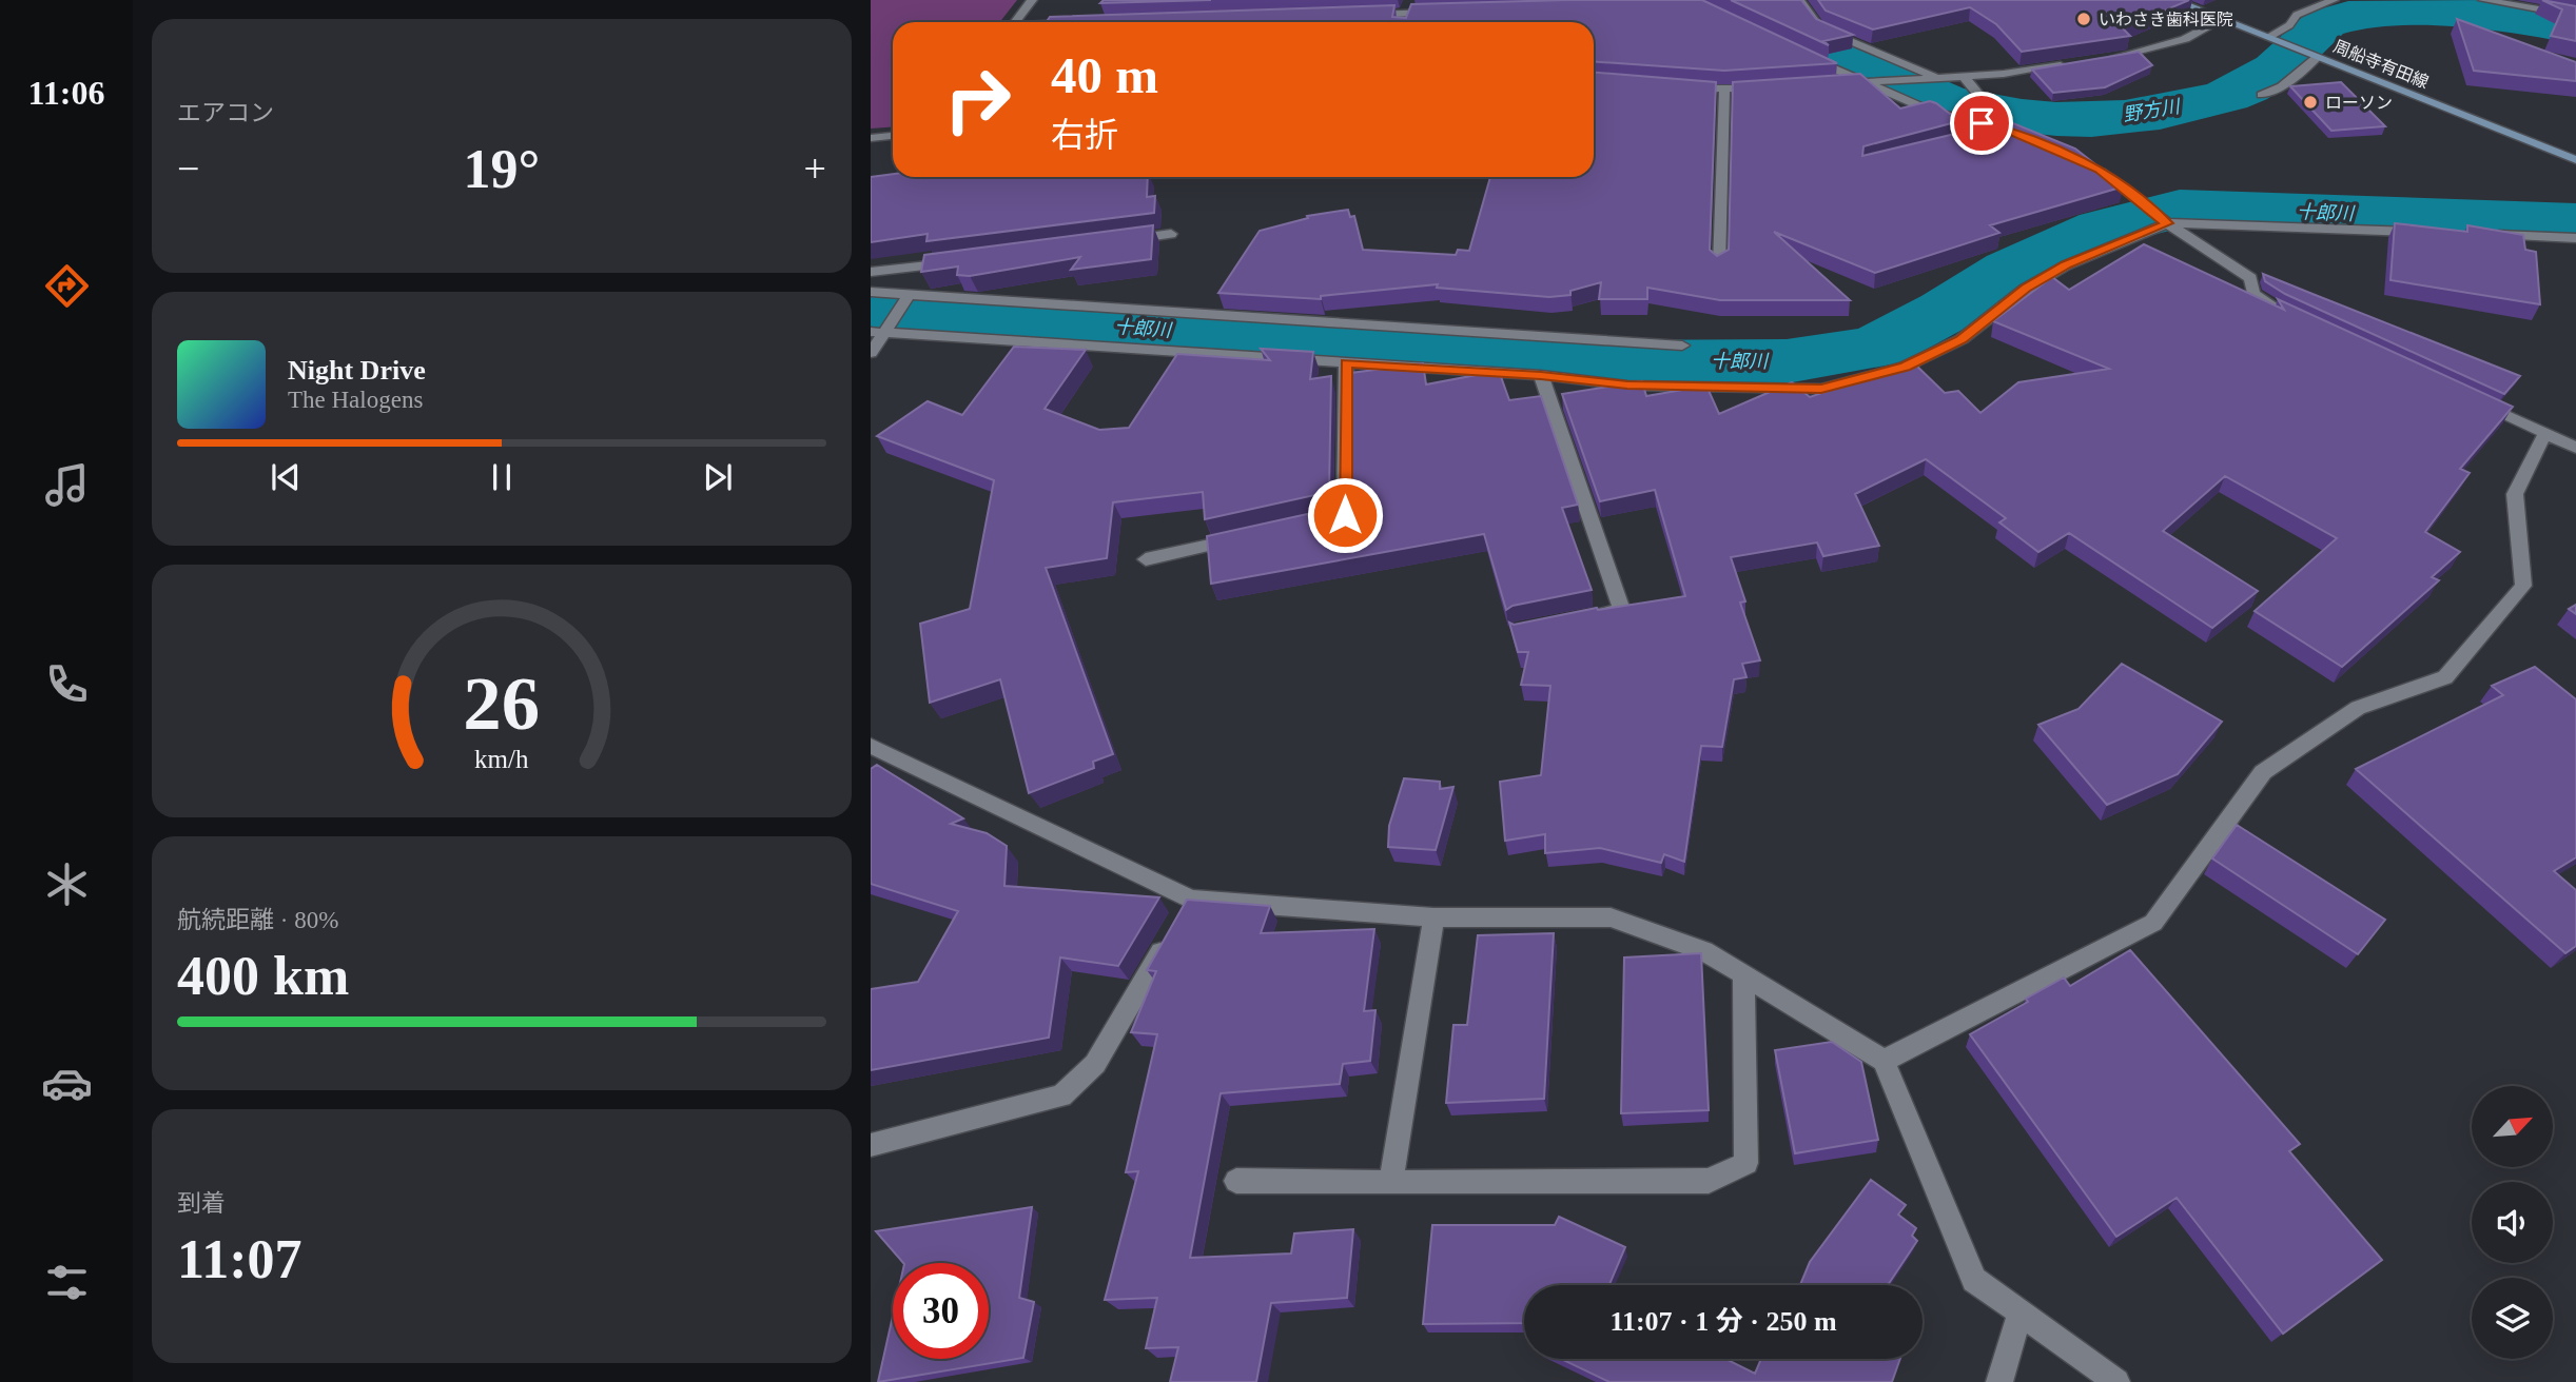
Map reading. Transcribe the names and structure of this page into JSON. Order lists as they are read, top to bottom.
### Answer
{
  "streets": {
    "main road": ["周船寺有田線"]
  },
  "water": ["野方川", "十郎川"],
  "places": ["いわさき歯科医院", "ローソン"],
  "north": "top right",
  "page": {
    "tabs": "11:06",
    "tile": [
      "エアコン",
      ["航続距離 · 80%", "400 km"],
      ["到着", "11:07"]
    ],
    "turn": ["40 m", "右折"],
    "heat": ["−", "19°", "+"],
    "song": ["Night Drive", "The Halogens"],
    "limit": "30",
    "trip": "11:07 · 1 分 · 250 m",
    "gauge": ["26", "km/h"]
  }
}
